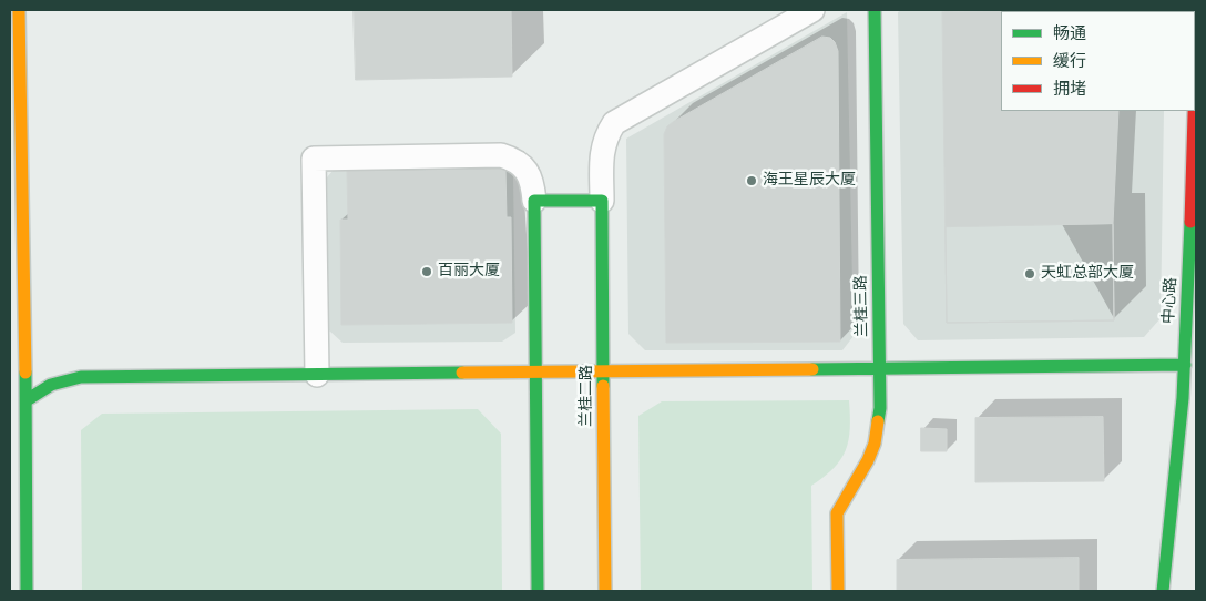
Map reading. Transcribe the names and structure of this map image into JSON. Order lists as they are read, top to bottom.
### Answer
{
  "streets": {
    "street": ["中心路", "兰桂三路", "兰桂二路"]
  },
  "places": ["海王星辰大厦", "百丽大厦", "天虹总部大厦"],
  "legend": ["畅通", "缓行", "拥堵"]
}
